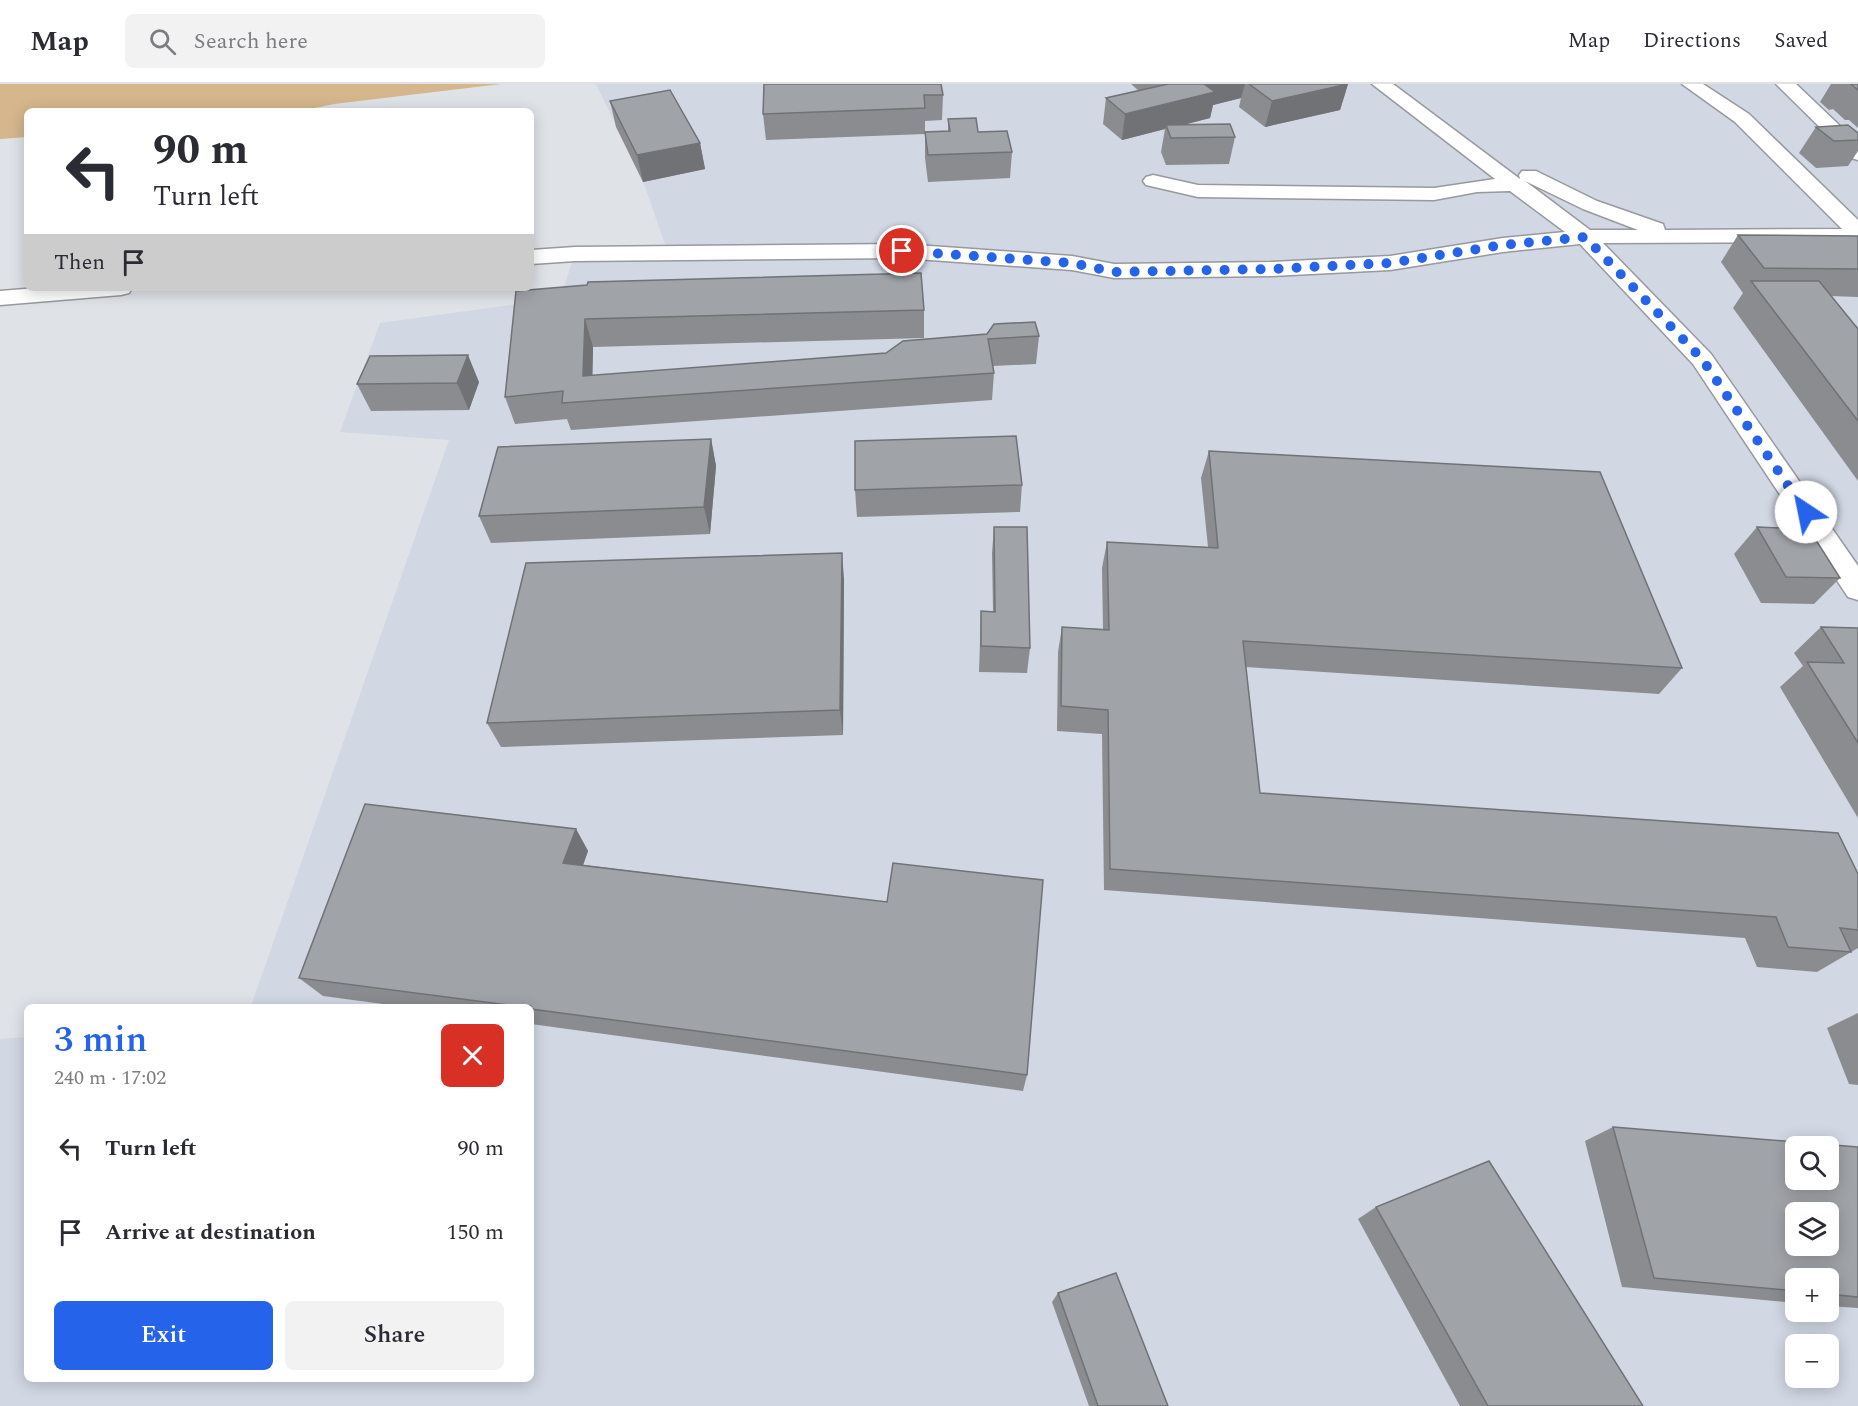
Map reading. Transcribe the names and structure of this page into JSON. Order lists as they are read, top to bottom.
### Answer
{
  "page": {
    "header": "Map",
    "search": "Search here",
    "nav": ["Map", "Directions", "Saved"],
    "turn": ["90 m", "Turn left"],
    "then": "Then",
    "heading": ["3 min", "240 m · 17:02"],
    "list": [
      {
        "name": "Turn left",
        "value": "90 m"
      },
      {
        "name": "Arrive at destination",
        "value": "150 m"
      }
    ],
    "map_buttons": ["+", "−"],
    "buttons": ["Exit", "Share"]
  }
}
